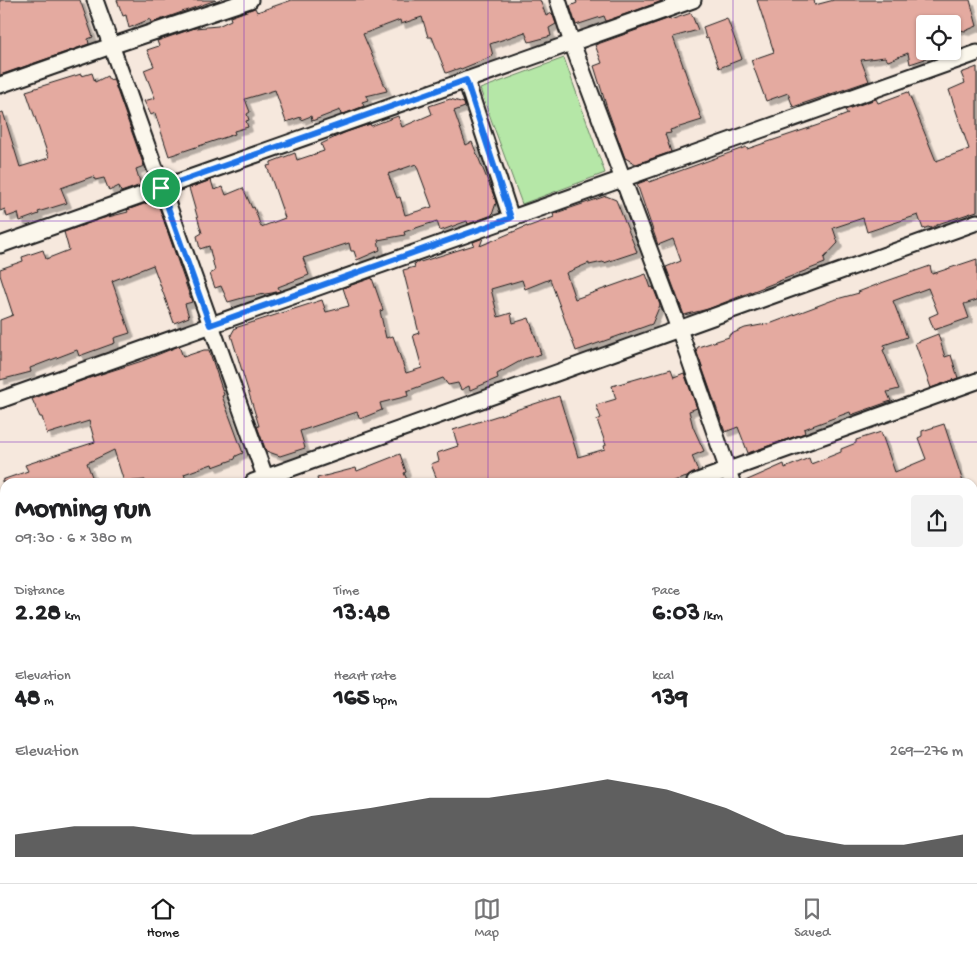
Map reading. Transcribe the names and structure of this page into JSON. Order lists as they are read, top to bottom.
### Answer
{
  "page": {
    "heading": ["Morning run", "09:30 · 6 × 380 m"],
    "stats": [
      ["Distance", "2.28 km"],
      ["Time", "13:48"],
      ["Pace", "6:03 /km"],
      ["Elevation", "48 m"],
      ["Heart rate", "165 bpm"],
      ["kcal", "139"]
    ],
    "chart": ["Elevation", "269–276 m"],
    "tabs": ["Home", "Map", "Saved"]
  }
}
